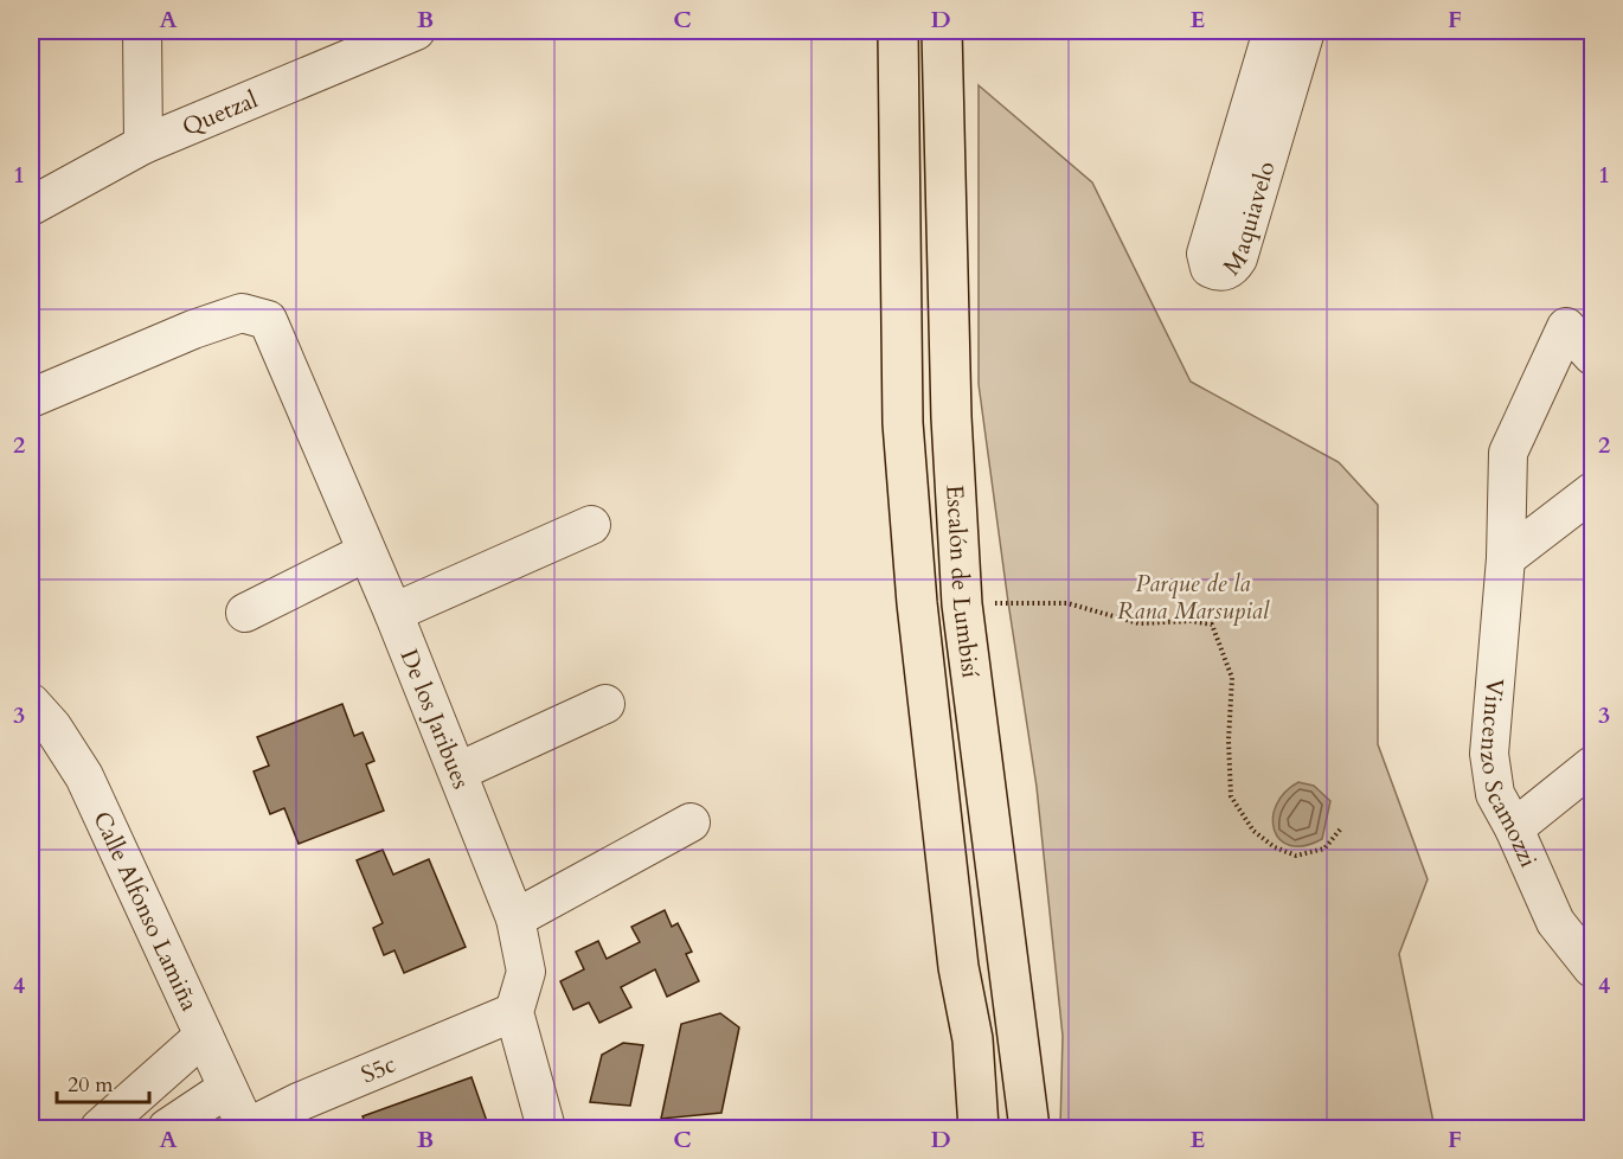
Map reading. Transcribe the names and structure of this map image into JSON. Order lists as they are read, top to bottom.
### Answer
{
  "streets": {
    "main road": ["Escalón de Lumbisí"],
    "street": [
      "Quetzal",
      "Maquiavelo",
      "De los Jaribues",
      "Vincenzo Scamozzi",
      "Calle Alfonso Lamiña",
      "S5c"
    ]
  },
  "crossings": [
    ["De los Jaribues", "S5c"],
    ["Calle Alfonso Lamiña", "S5c"]
  ],
  "parks": ["Parque de la Rana Marsupial"],
  "scale_bar": "20 m",
  "grid": {
    "columns": [
      "A",
      "B",
      "C",
      "D",
      "E",
      "F"
    ],
    "rows": [
      "1",
      "2",
      "3",
      "4"
    ]
  }
}
